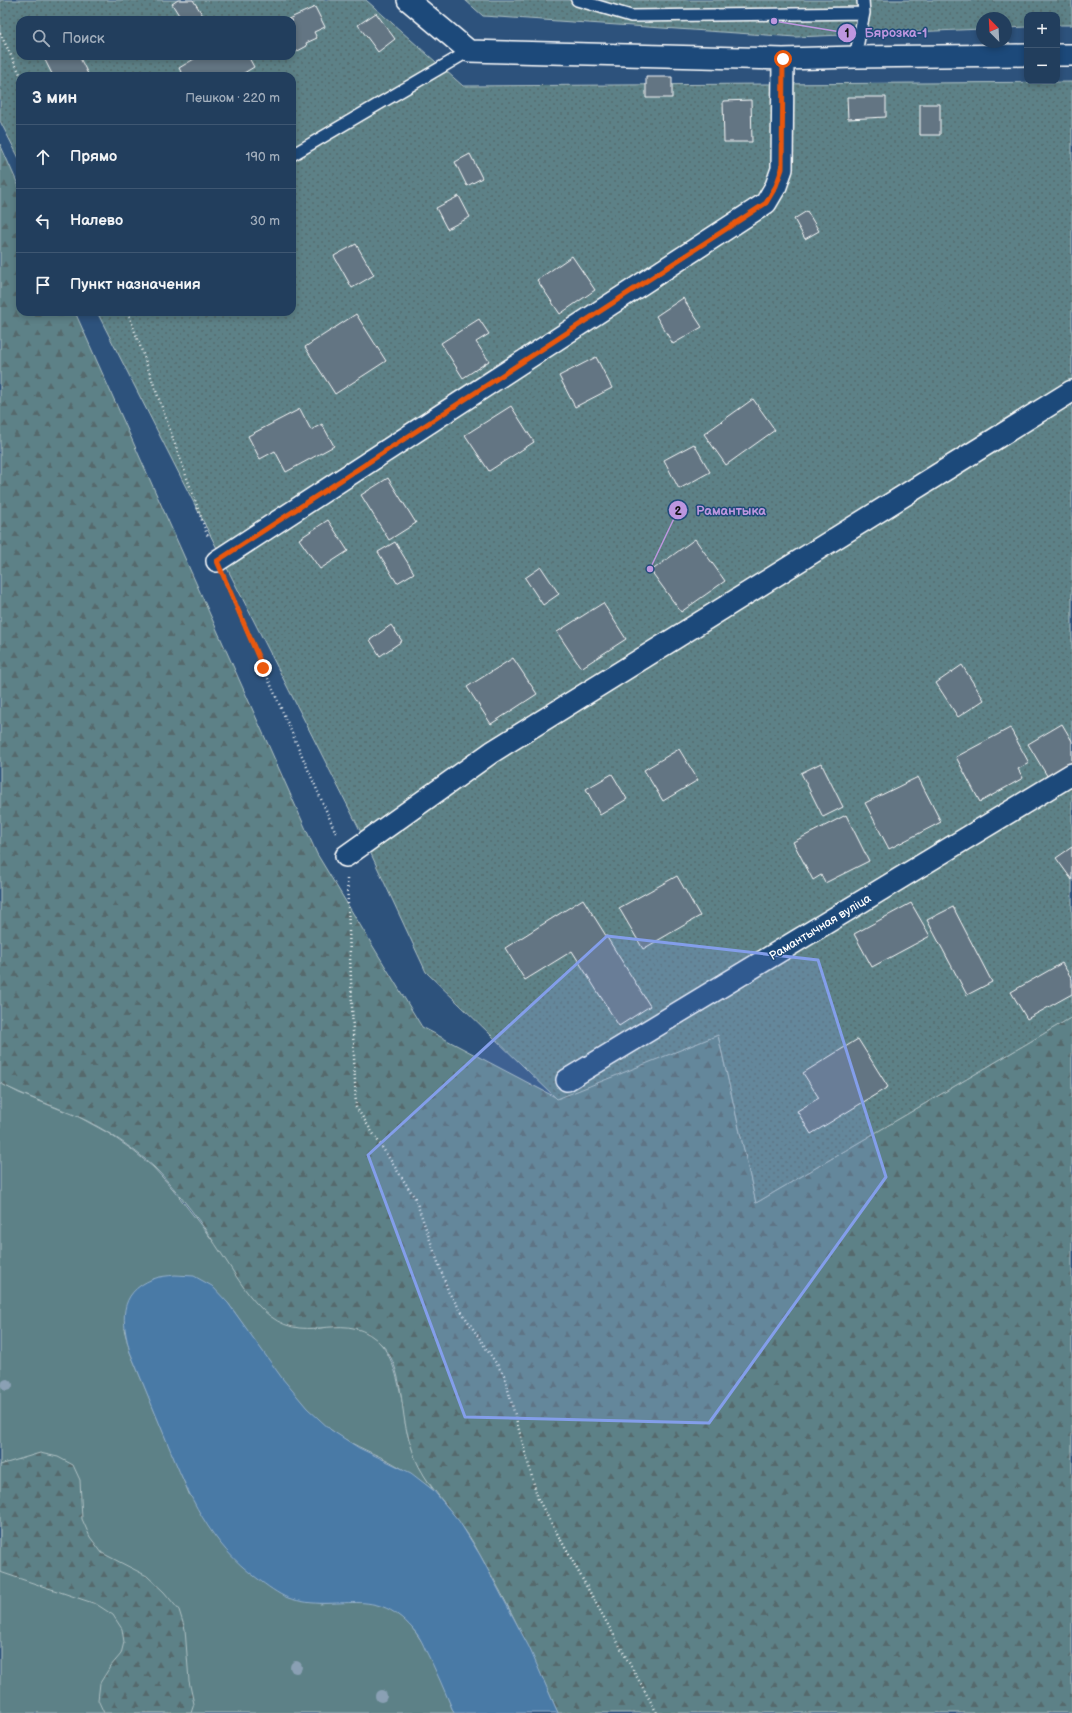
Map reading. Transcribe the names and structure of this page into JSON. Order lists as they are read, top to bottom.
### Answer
{
  "streets": {
    "street": ["Рамантычная вуліца"]
  },
  "places": ["Бярозка-1", "Рамантыка"],
  "north": "top left",
  "page": {
    "map_buttons": ["+", "−"],
    "search": "Поиск",
    "heading": ["3 мин", "Пешком · 220 m"],
    "list": [
      ["Прямо", "190 m"],
      ["Налево", "30 m"],
      "Пункт назначения"
    ]
  }
}
